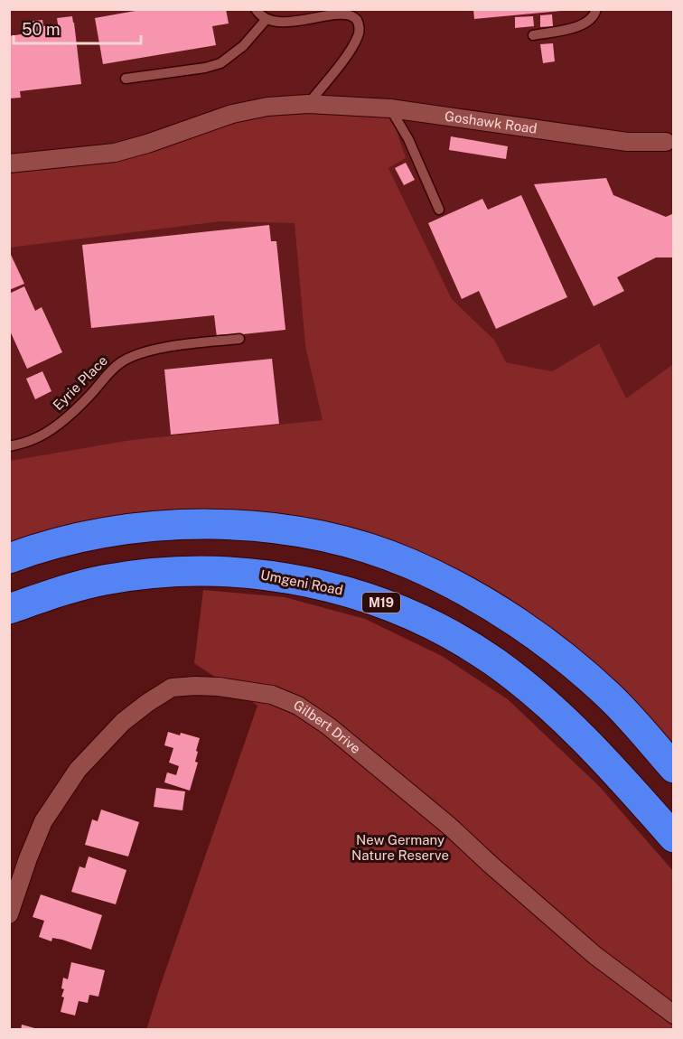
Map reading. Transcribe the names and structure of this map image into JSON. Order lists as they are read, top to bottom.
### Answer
{
  "streets": {
    "highway": ["Umgeni Road", "M19"],
    "street": ["Goshawk Road", "Gilbert Drive"],
    "lane": ["Eyrie Place"]
  },
  "parks": ["New Germany Nature Reserve"],
  "scale_bar": "50 m"
}
